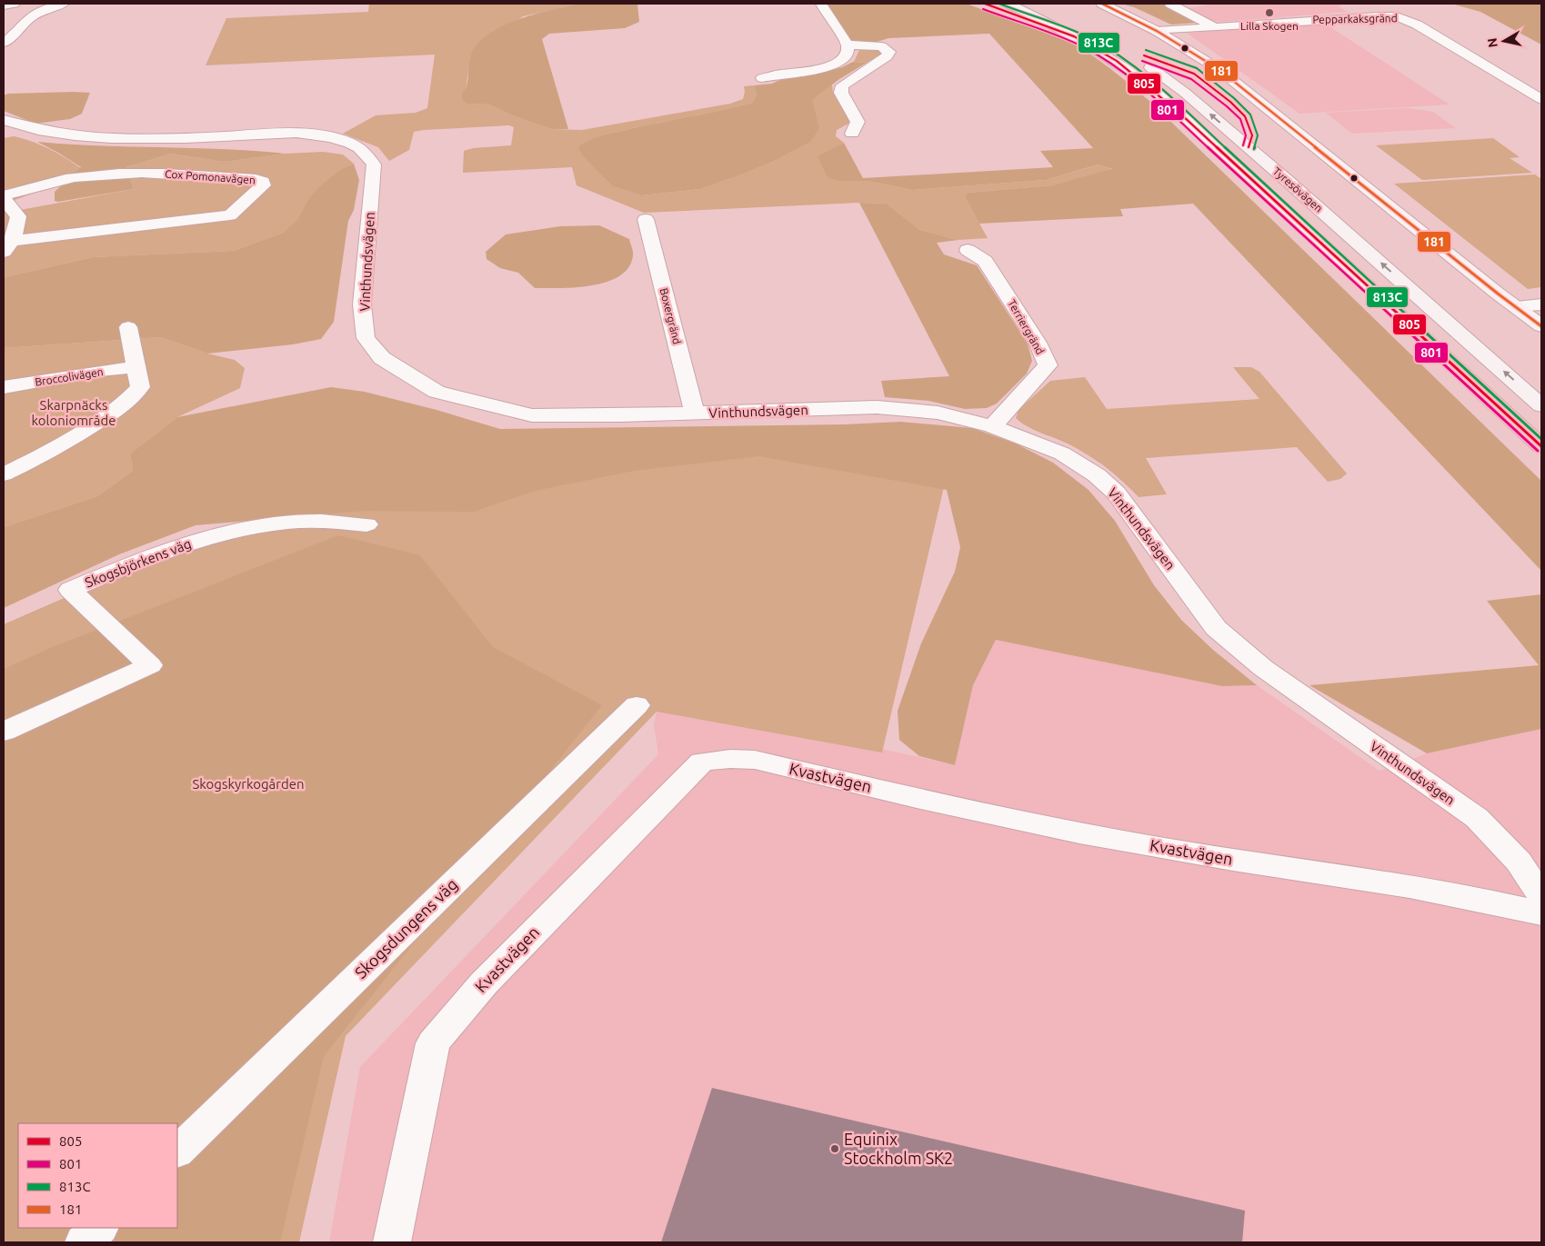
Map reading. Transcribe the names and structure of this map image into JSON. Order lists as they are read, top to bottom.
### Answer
{
  "streets": {
    "main road": ["Tyresövägen"],
    "street": [
      "Pepparkaksgränd",
      "Cox Pomonavägen",
      "Vinthundsvägen",
      "Boxergränd",
      "Terriergränd",
      "Broccolivägen",
      "Skogsbjörkens väg",
      "Kvastvägen",
      "Skogsdungens väg"
    ]
  },
  "crossings": [
    ["Vinthundsvägen", "Boxergränd"],
    ["Vinthundsvägen", "Terriergränd"]
  ],
  "parks": ["Skarpnäcks koloniområde", "Skogskyrkogården"],
  "places": ["Lilla Skogen", "Equinix Stockholm SK2"],
  "lines": [
    "transit line 805",
    "transit line 813C",
    "transit line 181",
    "transit line 801"
  ],
  "legend": [
    "805",
    "801",
    "813C",
    "181"
  ],
  "north": "left"
}
